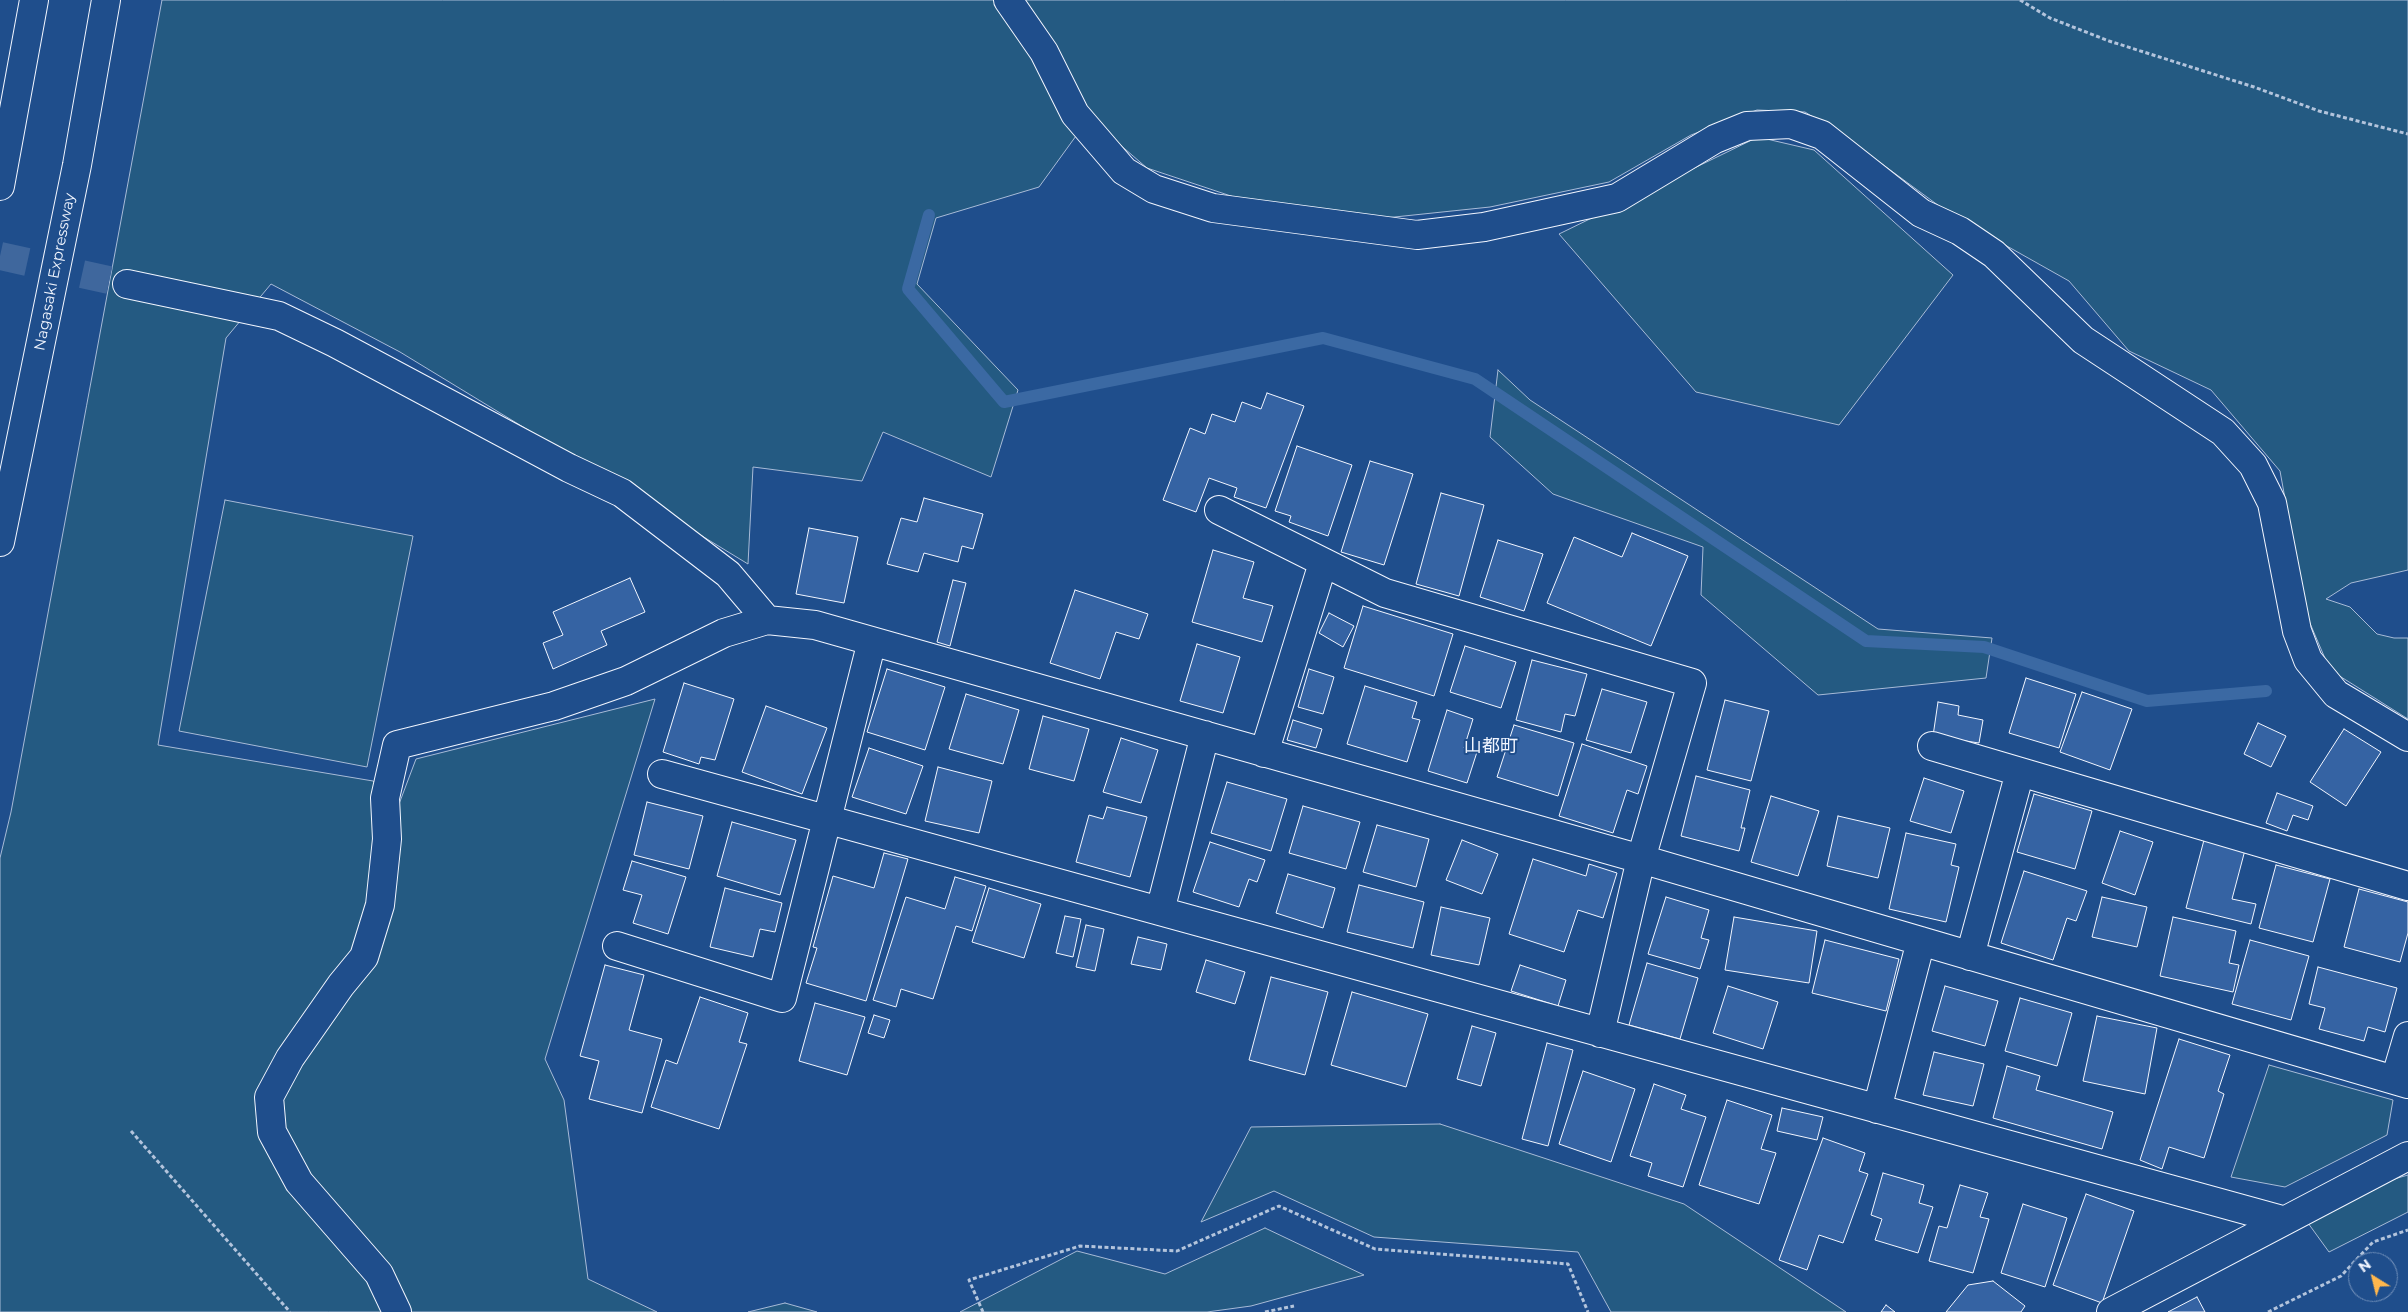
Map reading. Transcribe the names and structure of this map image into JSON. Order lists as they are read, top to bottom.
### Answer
{
  "streets": {
    "main road": ["Nagasaki Expressway"]
  },
  "districts": ["山都町"],
  "north": "top left"
}
